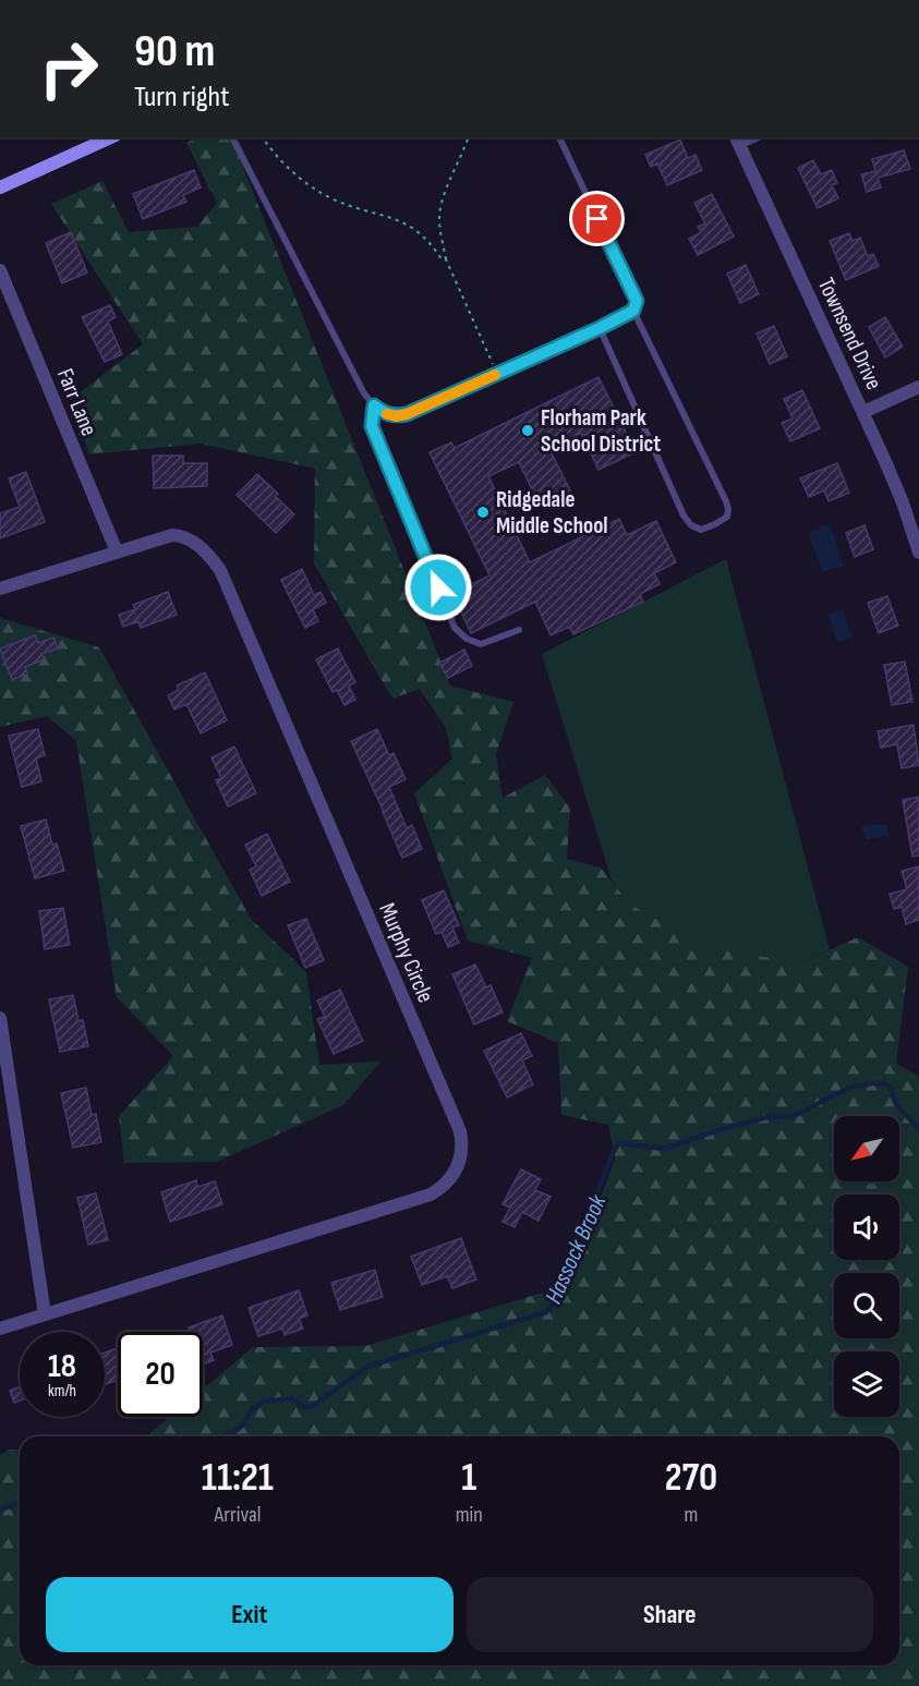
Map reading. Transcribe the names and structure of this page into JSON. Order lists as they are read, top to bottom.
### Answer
{
  "streets": {
    "street": ["Townsend Drive", "Farr Lane", "Murphy Circle"]
  },
  "crossings": [
    ["Farr Lane", "Murphy Circle"]
  ],
  "water": ["Hassock Brook"],
  "places": ["Florham Park School District", "Ridgedale Middle School"],
  "north": "bottom left",
  "page": {
    "turn": ["90 m", "Turn right"],
    "speed": "18 km/h",
    "limit": "20",
    "eta": [
      "11:21",
      "Arrival",
      "1",
      "min",
      "270",
      "m"
    ],
    "buttons": ["Exit", "Share"]
  }
}
